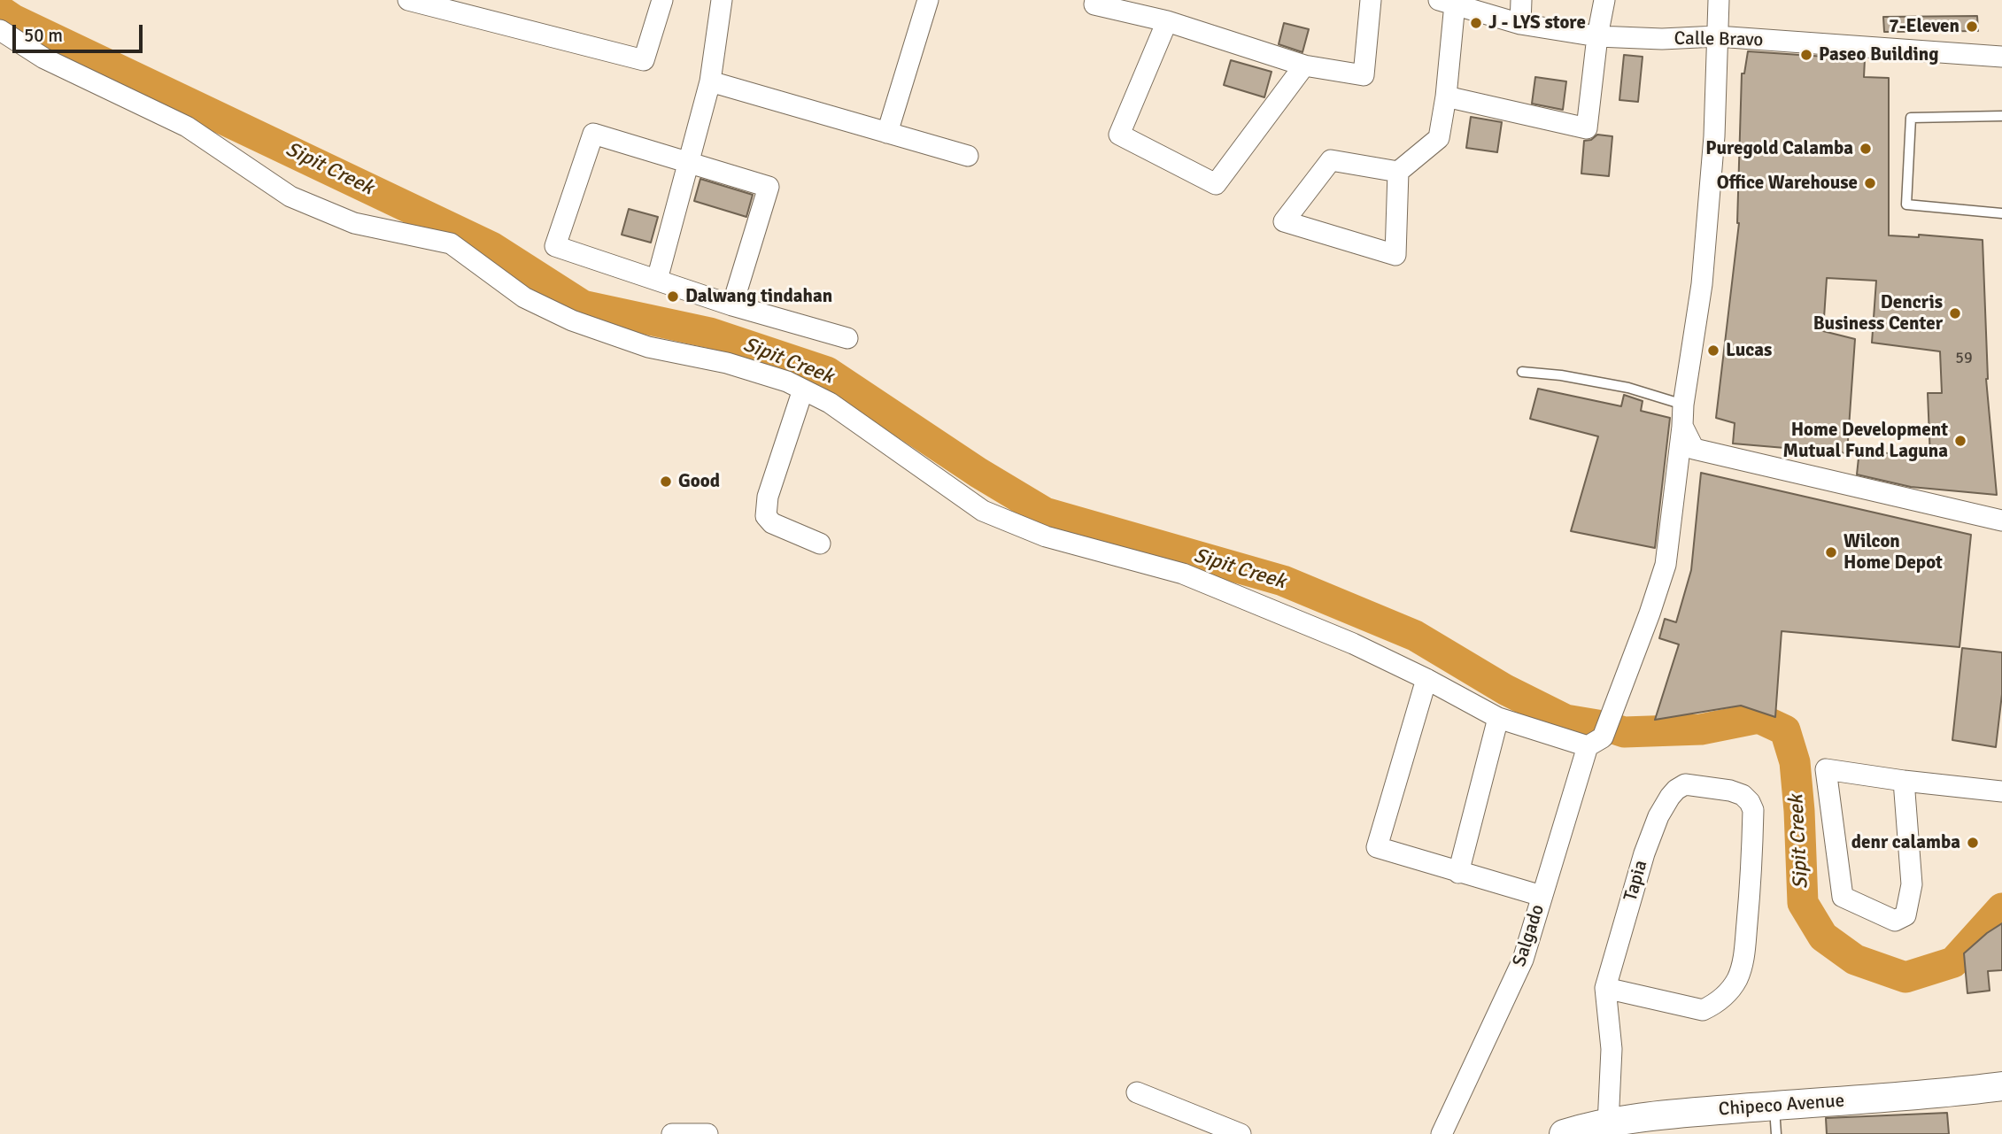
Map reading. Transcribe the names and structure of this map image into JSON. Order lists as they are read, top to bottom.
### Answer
{
  "streets": {
    "main road": ["Chipeco Avenue"],
    "street": ["Calle Bravo", "Tapia", "Salgado"]
  },
  "crossings": [
    ["Calle Bravo", "Salgado"],
    ["Tapia", "Chipeco Avenue"]
  ],
  "water": ["Sipit Creek"],
  "places": [
    "J - LYS store",
    "7-Eleven",
    "Paseo Building",
    "Puregold Calamba",
    "Office Warehouse",
    "Dalwang tindahan",
    "Dencris Business Center",
    "Lucas",
    "Home Development Mutual Fund Laguna",
    "Good",
    "Wilcon Home Depot",
    "denr calamba"
  ],
  "house_numbers": ["59"],
  "scale_bar": "50 m"
}
